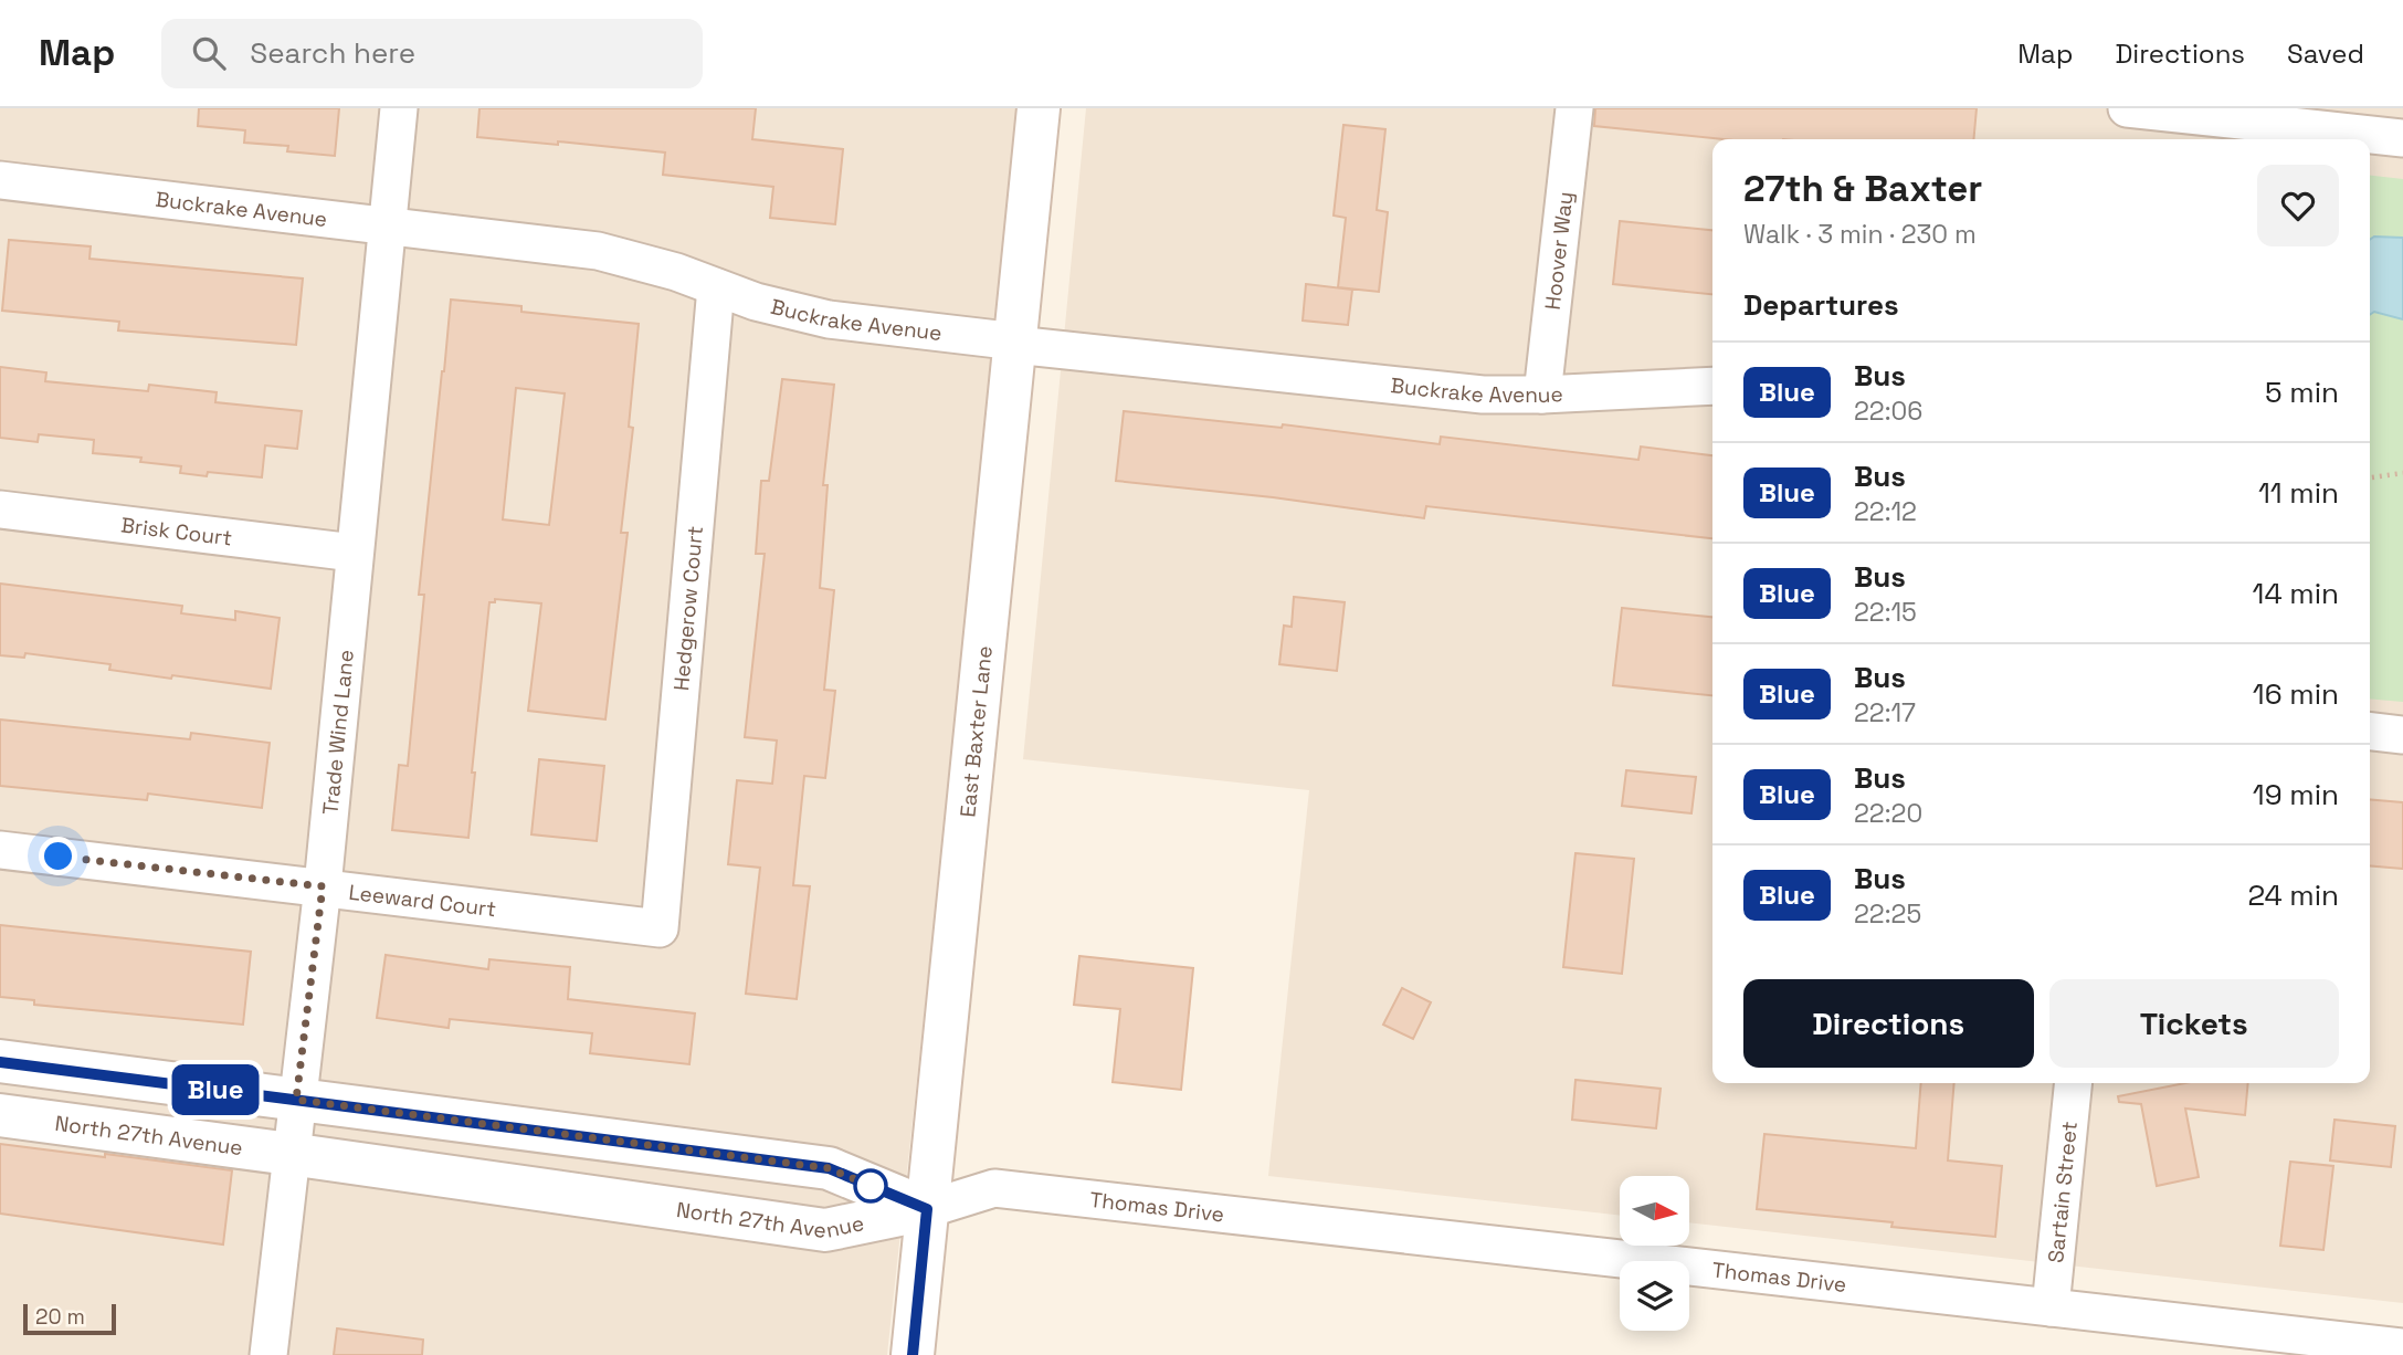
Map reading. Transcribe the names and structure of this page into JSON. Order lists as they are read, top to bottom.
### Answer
{
  "streets": {
    "street": [
      "Buckrake Avenue",
      "Hoover Way",
      "Brisk Court",
      "Hedgerow Court",
      "Trade Wind Lane",
      "East Baxter Lane",
      "Leeward Court",
      "North 27th Avenue",
      "Sartain Street",
      "Thomas Drive"
    ]
  },
  "crossings": [
    ["Buckrake Avenue", "Hoover Way"],
    ["Buckrake Avenue", "Hedgerow Court"],
    ["Buckrake Avenue", "Trade Wind Lane"],
    ["Buckrake Avenue", "East Baxter Lane"],
    ["Brisk Court", "Trade Wind Lane"],
    ["Hedgerow Court", "Leeward Court"],
    ["Trade Wind Lane", "Leeward Court"],
    ["Trade Wind Lane", "North 27th Avenue"],
    ["East Baxter Lane", "North 27th Avenue"],
    ["East Baxter Lane", "Thomas Drive"],
    ["North 27th Avenue", "Thomas Drive"],
    ["Sartain Street", "Thomas Drive"]
  ],
  "lines": ["bus line Blue"],
  "scale_bar": "20 m",
  "north": "right",
  "page": {
    "header": "Map",
    "search": "Search here",
    "nav": ["Map", "Directions", "Saved"],
    "on_map": "Blue",
    "heading": [
      ["27th & Baxter", "Walk · 3 min · 230 m"],
      "Departures"
    ],
    "list": [
      {
        "mark": "Blue",
        "name": "Bus",
        "note": "22:06",
        "value": "5 min"
      },
      {
        "mark": "Blue",
        "name": "Bus",
        "note": "22:12",
        "value": "11 min"
      },
      {
        "mark": "Blue",
        "name": "Bus",
        "note": "22:15",
        "value": "14 min"
      },
      {
        "mark": "Blue",
        "name": "Bus",
        "note": "22:17",
        "value": "16 min"
      },
      {
        "mark": "Blue",
        "name": "Bus",
        "note": "22:20",
        "value": "19 min"
      },
      {
        "mark": "Blue",
        "name": "Bus",
        "note": "22:25",
        "value": "24 min"
      }
    ],
    "buttons": ["Directions", "Tickets"],
    "scale": "20 m"
  }
}
